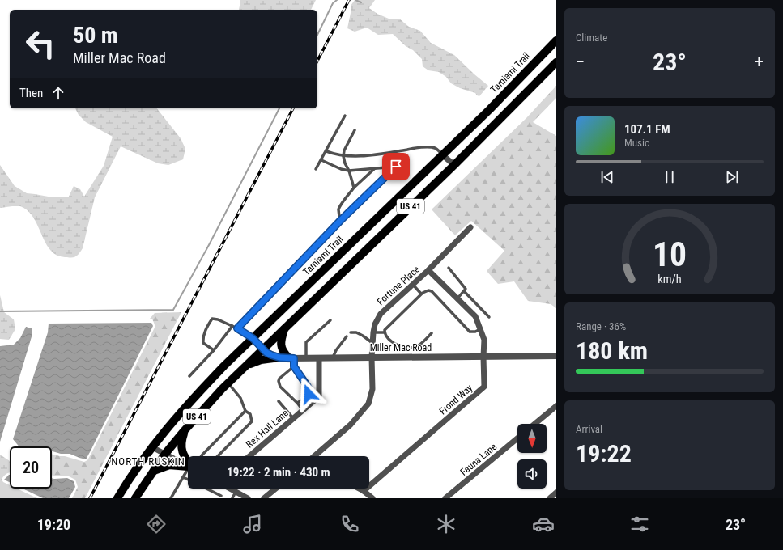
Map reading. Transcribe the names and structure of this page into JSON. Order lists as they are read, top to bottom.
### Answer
{
  "streets": {
    "main road": ["Tamiami Trail", "US 41"],
    "street": [
      "Fortune Place",
      "Miller Mac Road",
      "Frond Way",
      "Rex Hall Lane",
      "Fauna Lane"
    ]
  },
  "crossings": [
    ["Tamiami Trail", "Miller Mac Road"],
    ["US 41", "Miller Mac Road"],
    ["Fortune Place", "Miller Mac Road"],
    ["Fortune Place", "Frond Way"],
    ["Miller Mac Road", "Frond Way"],
    ["Miller Mac Road", "Rex Hall Lane"]
  ],
  "districts": ["NORTH RUSKIN"],
  "north": "bottom",
  "page": {
    "tile": [
      "Climate",
      ["Range · 36%", "180 km"],
      ["Arrival", "19:22"]
    ],
    "turn": ["50 m", "Miller Mac Road"],
    "heat": ["−", "23°", "+"],
    "then": "Then",
    "song": ["107.1 FM", "Music"],
    "limit": "20",
    "trip": "19:22 · 2 min · 430 m",
    "tabs": ["19:20", "23°"],
    "gauge": ["10", "km/h"]
  }
}
